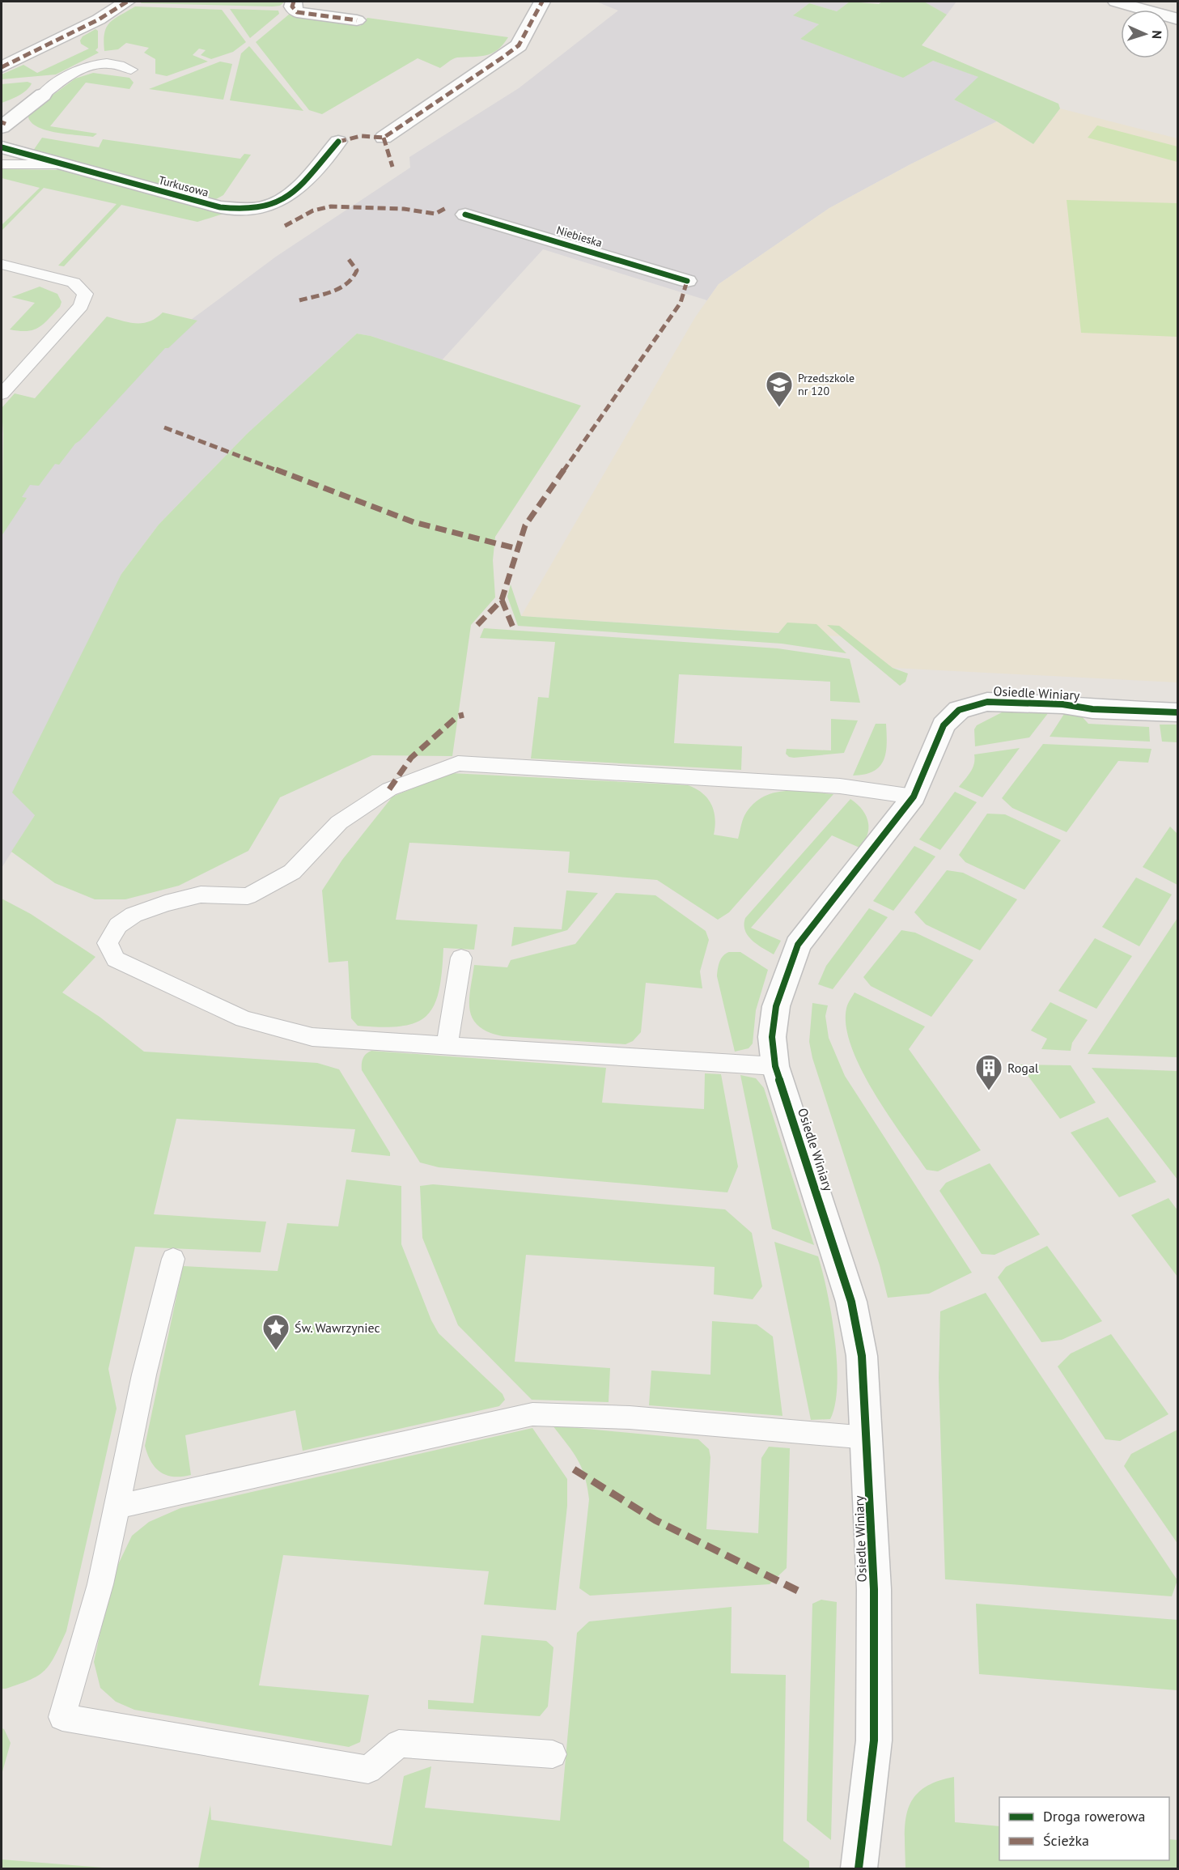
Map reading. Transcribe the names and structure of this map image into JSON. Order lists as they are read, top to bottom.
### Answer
{
  "streets": {
    "street": ["Turkusowa", "Niebieska", "Osiedle Winiary"]
  },
  "places": {
    "school or university": ["Przedszkole nr 120"],
    "building": ["Rogal"],
    "place": ["Św. Wawrzyniec"]
  },
  "legend": ["Droga rowerowa", "Ścieżka"],
  "north": "right"
}
